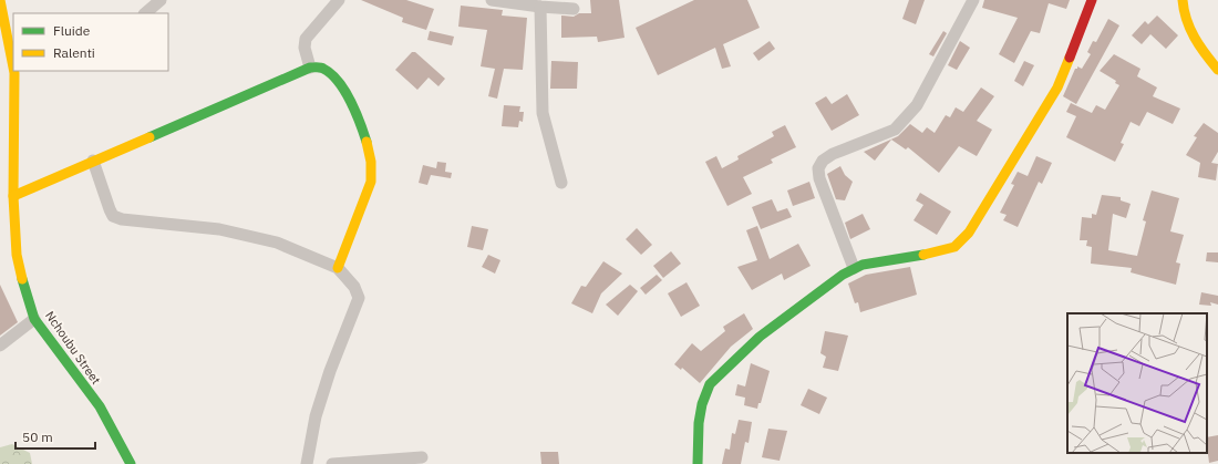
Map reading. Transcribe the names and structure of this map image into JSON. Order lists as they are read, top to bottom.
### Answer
{
  "streets": {
    "street": ["Nchoubu Street"]
  },
  "legend": ["Fluide", "Ralenti"],
  "scale_bar": "50 m"
}
